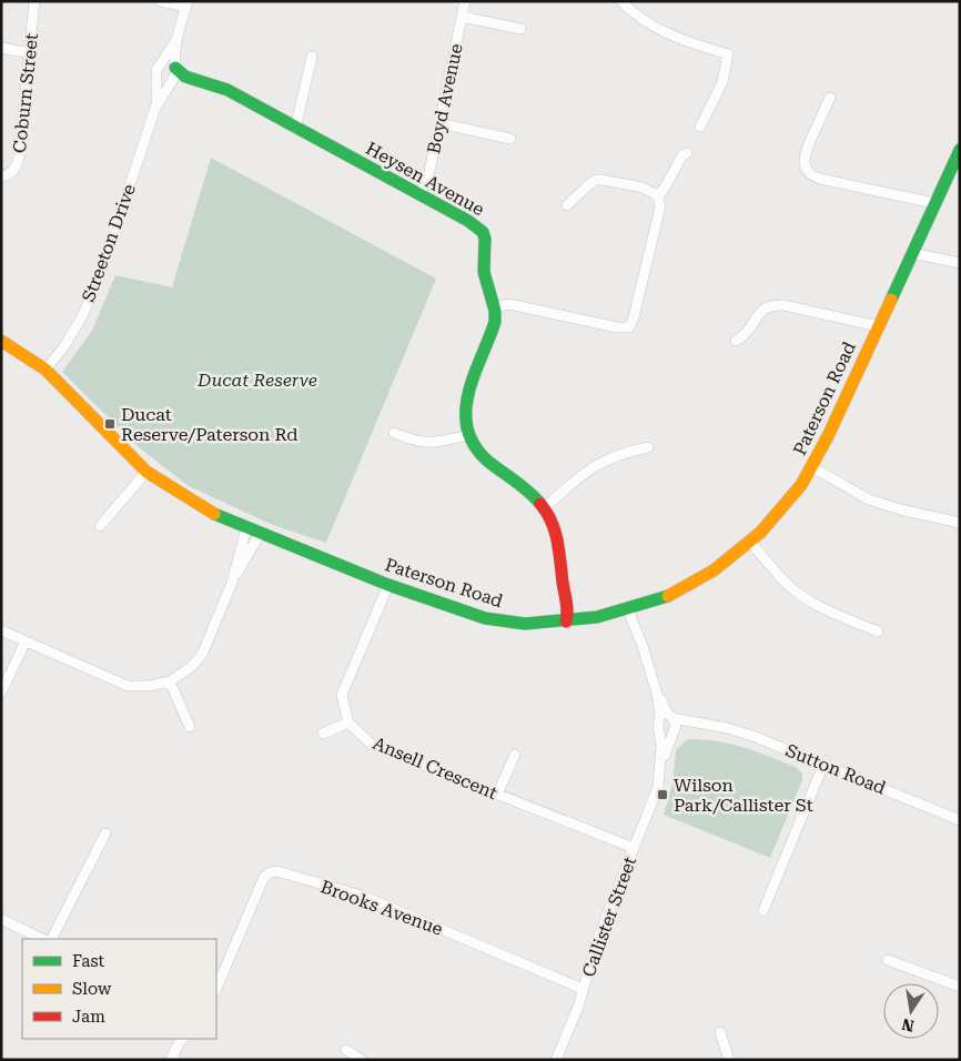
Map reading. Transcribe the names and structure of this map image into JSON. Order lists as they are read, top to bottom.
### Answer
{
  "streets": {
    "street": [
      "Coburn Street",
      "Boyd Avenue",
      "Heysen Avenue",
      "Streeton Drive",
      "Paterson Road",
      "Ansell Crescent",
      "Sutton Road",
      "Brooks Avenue",
      "Callister Street"
    ]
  },
  "crossings": [
    ["Boyd Avenue", "Heysen Avenue"],
    ["Heysen Avenue", "Streeton Drive"],
    ["Streeton Drive", "Paterson Road"],
    ["Paterson Road", "Callister Street"],
    ["Ansell Crescent", "Callister Street"],
    ["Sutton Road", "Callister Street"],
    ["Brooks Avenue", "Callister Street"]
  ],
  "parks": ["Ducat Reserve"],
  "places": {
    "transit": ["Ducat Reserve/Paterson Rd", "Wilson Park/Callister St"]
  },
  "legend": ["Fast", "Slow", "Jam"],
  "north": "bottom"
}
